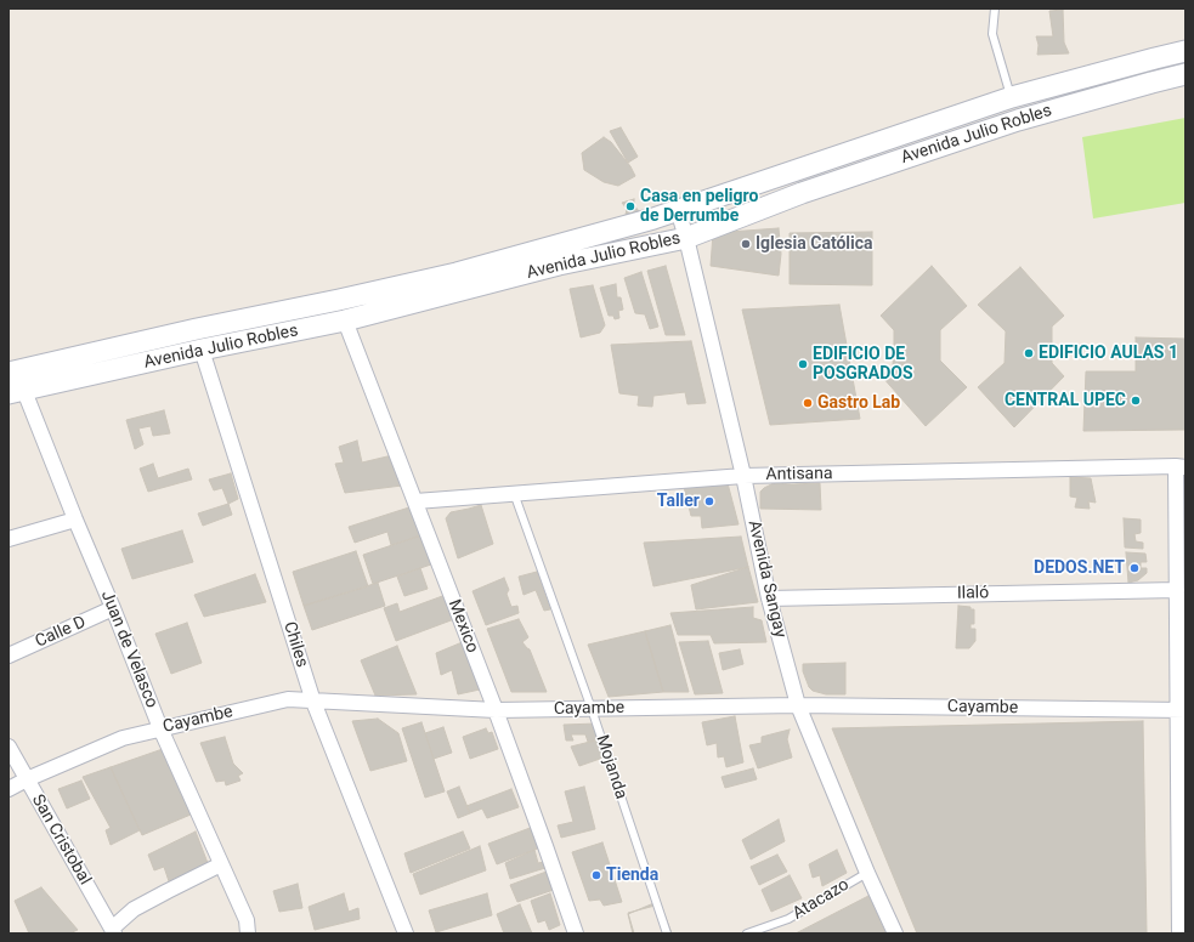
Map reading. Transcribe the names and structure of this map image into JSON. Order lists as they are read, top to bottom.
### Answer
{
  "streets": {
    "main road": ["Avenida Julio Robles"],
    "street": [
      "Antisana",
      "Avenida Sangay",
      "Ilaló",
      "Mexico",
      "Calle D",
      "Chiles",
      "Juan de Velasco",
      "Cayambe",
      "San Cristobal"
    ],
    "lane": ["Mojanda", "Atacazo"]
  },
  "crossings": [
    ["Avenida Julio Robles", "Avenida Sangay"],
    ["Avenida Julio Robles", "Mexico"],
    ["Avenida Julio Robles", "Chiles"],
    ["Avenida Julio Robles", "Juan de Velasco"],
    ["Antisana", "Avenida Sangay"],
    ["Antisana", "Mexico"],
    ["Antisana", "Mojanda"],
    ["Avenida Sangay", "Ilaló"],
    ["Avenida Sangay", "Cayambe"],
    ["Avenida Sangay", "Atacazo"],
    ["Mexico", "Cayambe"],
    ["Calle D", "Juan de Velasco"],
    ["Chiles", "Cayambe"],
    ["Juan de Velasco", "Cayambe"],
    ["Cayambe", "Mojanda"],
    ["Cayambe", "San Cristobal"]
  ],
  "places": [
    "Casa en peligro de Derrumbe",
    "Iglesia Católica",
    "EDIFICIO AULAS 1",
    "EDIFICIO DE POSGRADOS",
    "CENTRAL UPEC",
    "Gastro Lab",
    "Taller",
    "DEDOS.NET",
    "Tienda"
  ]
}
